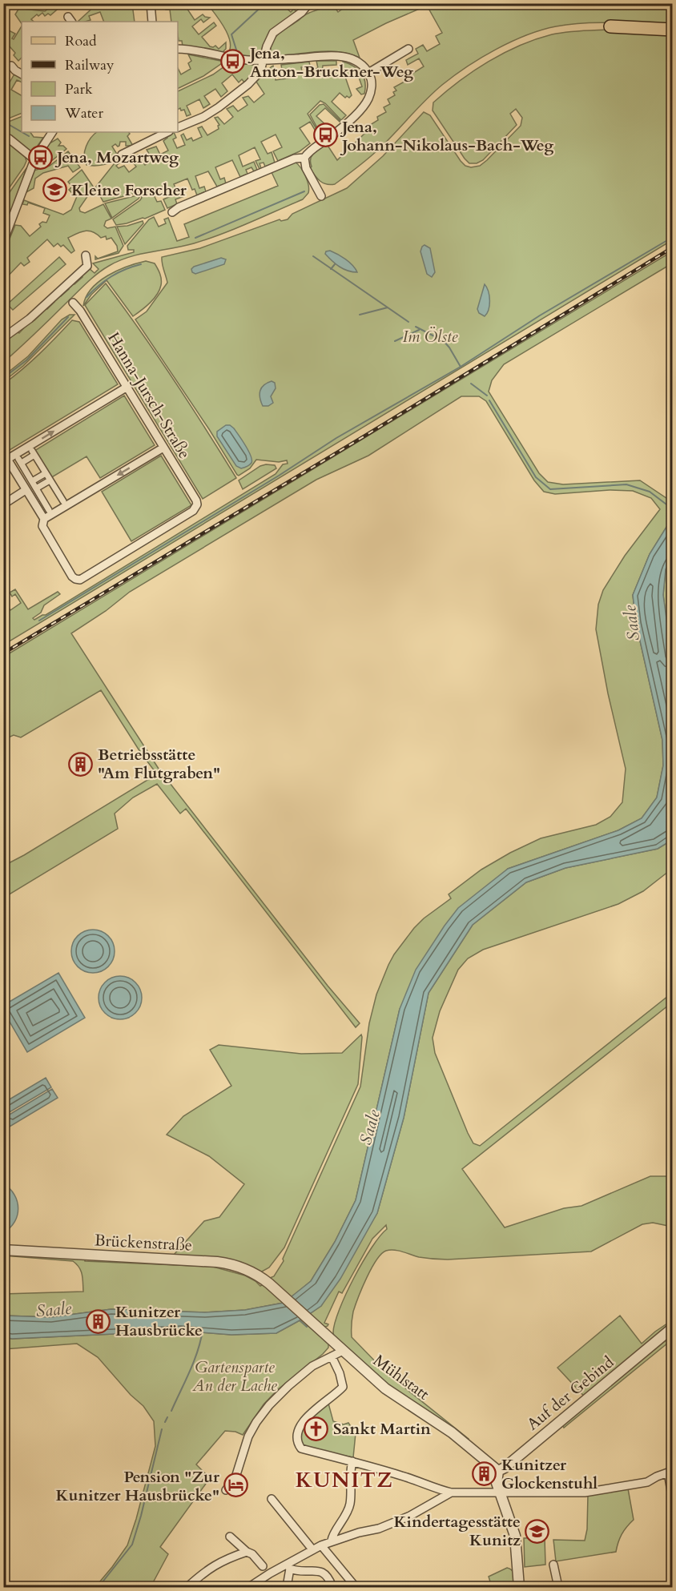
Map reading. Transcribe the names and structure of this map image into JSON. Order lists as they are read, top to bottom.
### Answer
{
  "streets": {
    "street": [
      "Hanna-Jursch-Straße",
      "Brückenstraße",
      "Mühlstatt",
      "Auf der Gebind"
    ]
  },
  "crossings": [
    ["Brückenstraße", "Mühlstatt"],
    ["Mühlstatt", "Auf der Gebind"]
  ],
  "districts": ["KUNITZ"],
  "water": ["Saale"],
  "parks": ["Im Ölste", "Gartensparte An der Lache"],
  "places": {
    "bus stop": ["Jena, Anton-Bruckner-Weg", "Jena, Johann-Nikolaus-Bach-Weg", "Jena, Mozartweg"],
    "school or university": ["Kleine Forscher", "Kindertagesstätte Kunitz"],
    "building": ["Betriebsstätte \"Am Flutgraben\"", "Kunitzer Hausbrücke", "Kunitzer Glockenstuhl"],
    "church": ["Sankt Martin"],
    "hotel": ["Pension \"Zur Kunitzer Hausbrücke\""]
  },
  "legend": [
    "Road",
    "Railway",
    "Park",
    "Water"
  ]
}
